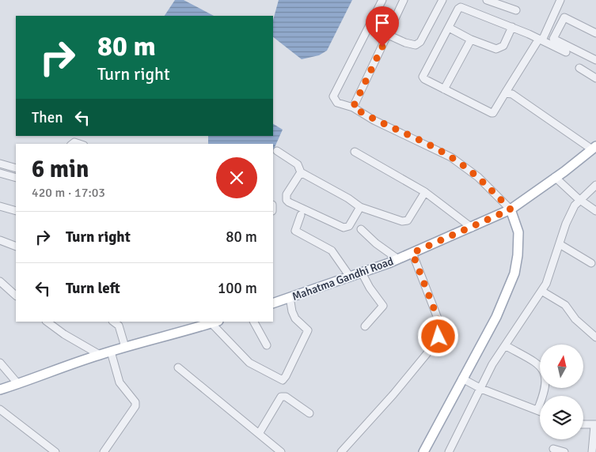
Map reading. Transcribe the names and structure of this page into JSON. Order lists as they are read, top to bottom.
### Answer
{
  "streets": {
    "main road": ["Mahatma Gandhi Road"]
  },
  "north": "top",
  "page": {
    "turn": ["80 m", "Turn right"],
    "then": "Then",
    "heading": ["6 min", "420 m · 17:03"],
    "list": [
      {
        "name": "Turn right",
        "value": "80 m"
      },
      {
        "name": "Turn left",
        "value": "100 m"
      }
    ]
  }
}
